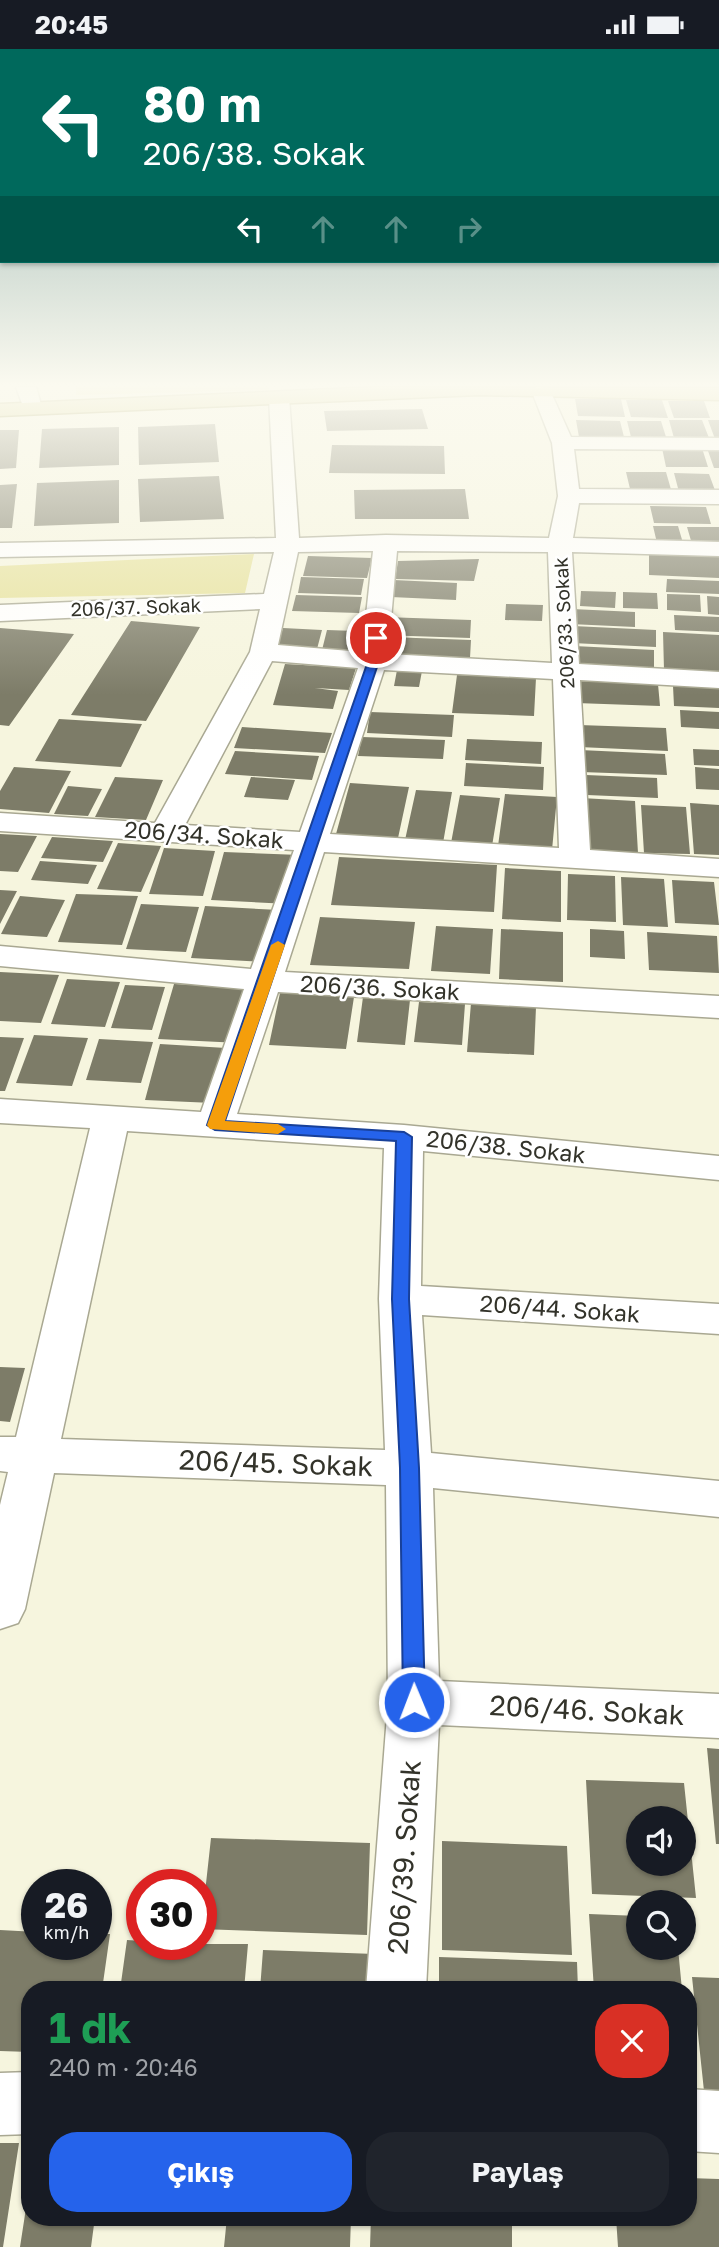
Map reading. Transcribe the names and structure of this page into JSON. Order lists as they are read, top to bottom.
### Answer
{
  "streets": {
    "street": [
      "206/37. Sokak",
      "206/33. Sokak",
      "206/34. Sokak",
      "206/36. Sokak",
      "206/38. Sokak",
      "206/44. Sokak",
      "206/45. Sokak",
      "206/46. Sokak",
      "206/39. Sokak"
    ]
  },
  "crossings": [
    ["206/33. Sokak", "206/34. Sokak"],
    ["206/38. Sokak", "206/39. Sokak"],
    ["206/44. Sokak", "206/39. Sokak"],
    ["206/45. Sokak", "206/39. Sokak"],
    ["206/46. Sokak", "206/39. Sokak"]
  ],
  "page": {
    "status": "20:45",
    "turn": ["80 m", "206/38. Sokak"],
    "speed": "26 km/h",
    "limit": "30",
    "heading": ["1 dk", "240 m · 20:46"],
    "buttons": ["Çıkış", "Paylaş"]
  }
}
